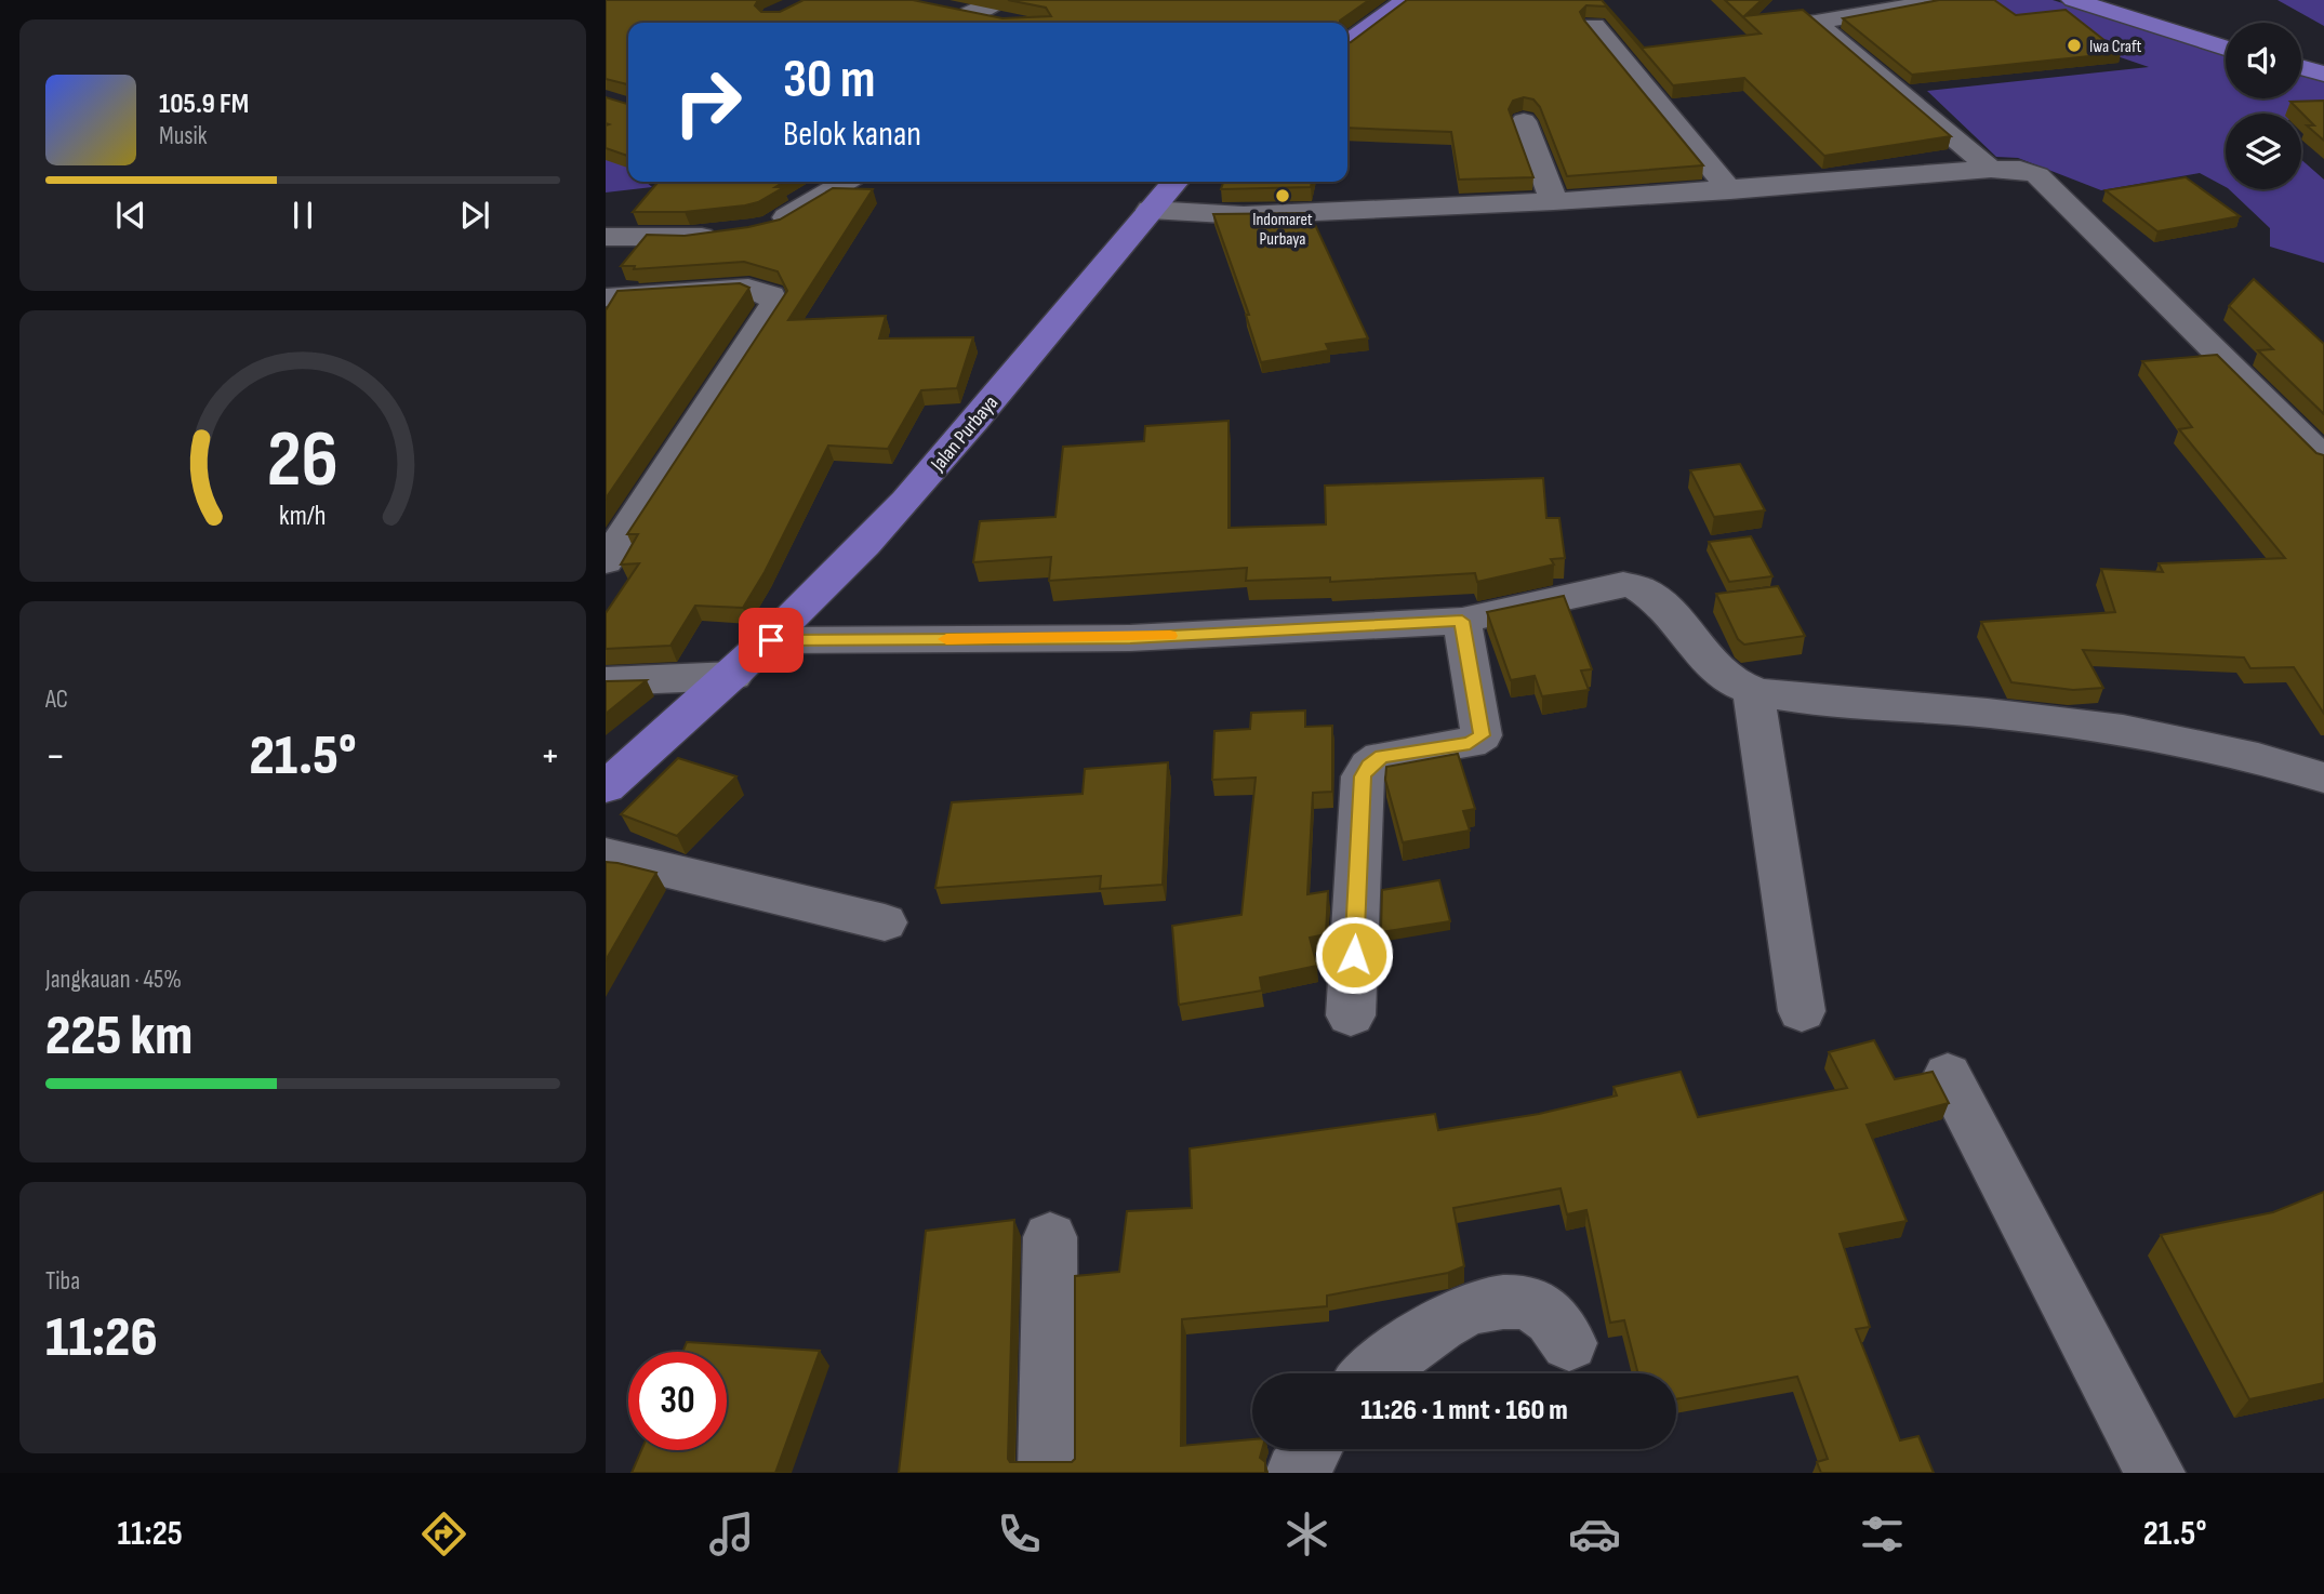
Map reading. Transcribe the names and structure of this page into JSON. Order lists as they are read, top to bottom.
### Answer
{
  "streets": {
    "main road": ["Jalan Purbaya"]
  },
  "places": ["Iwa Craft", "Indomaret Purbaya"],
  "page": {
    "turn": ["30 m", "Belok kanan"],
    "song": ["105.9 FM", "Musik"],
    "tile": [
      "AC",
      ["Jangkauan · 45%", "225 km"],
      ["Tiba", "11:26"]
    ],
    "heat": ["−", "21.5°", "+"],
    "limit": "30",
    "trip": "11:26 · 1 mnt · 160 m",
    "tabs": ["11:25", "21.5°"],
    "gauge": ["26", "km/h"]
  }
}
